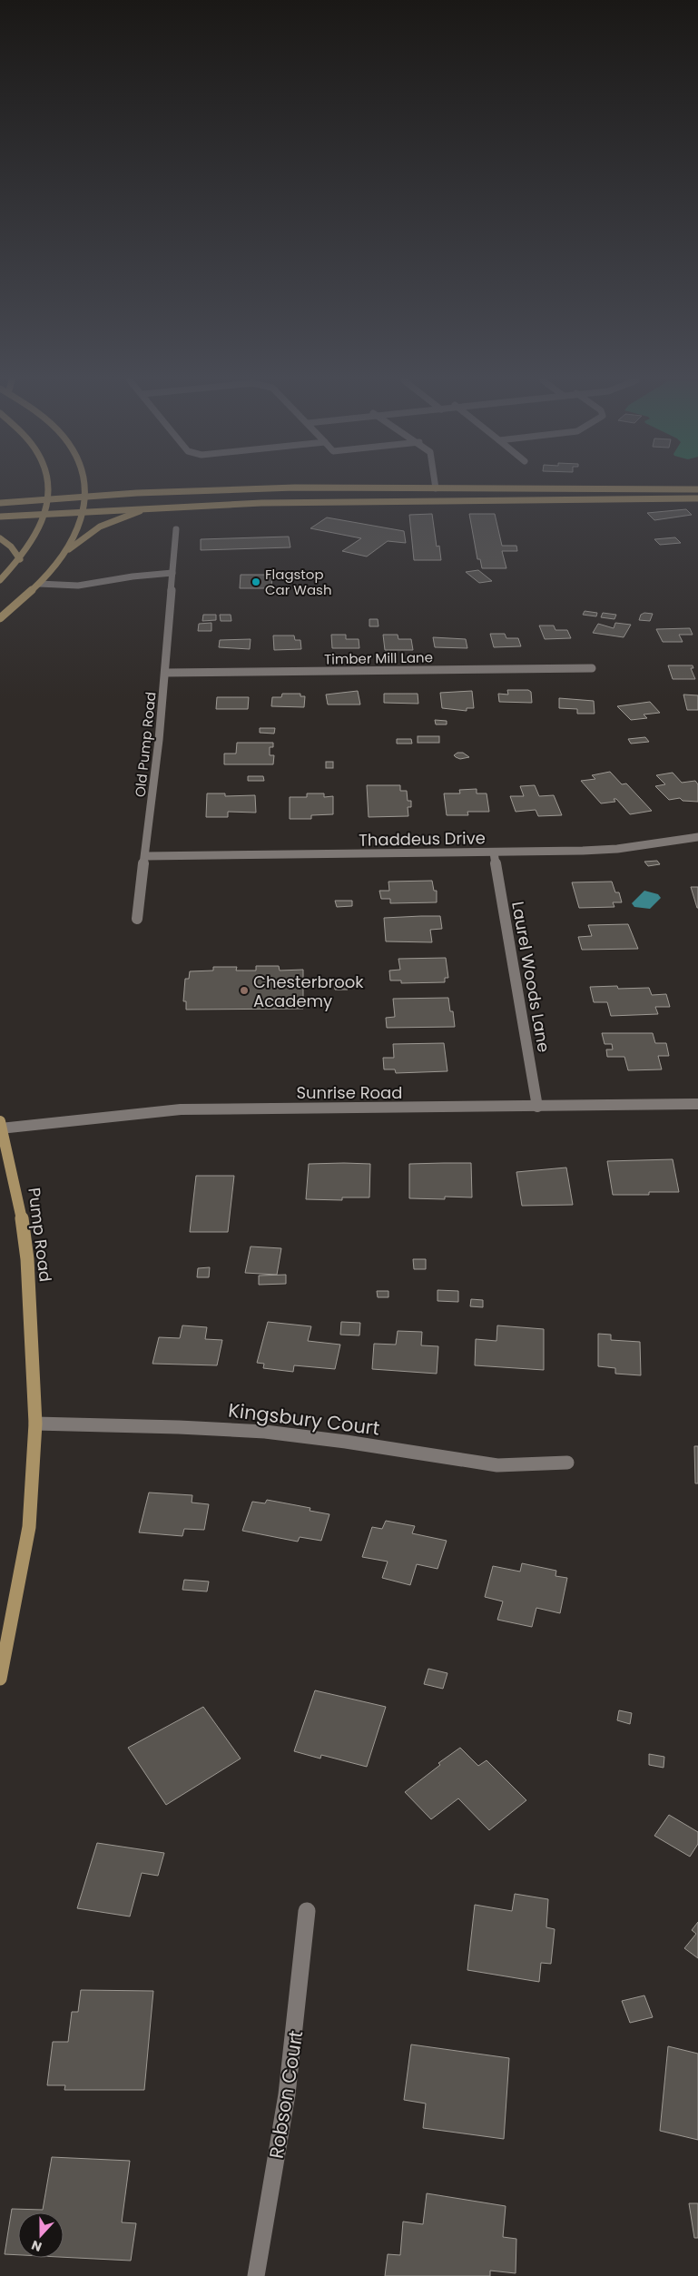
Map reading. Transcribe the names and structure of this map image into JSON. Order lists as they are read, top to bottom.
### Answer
{
  "streets": {
    "main road": ["Pump Road"],
    "street": [
      "Timber Mill Lane",
      "Old Pump Road",
      "Thaddeus Drive",
      "Laurel Woods Lane",
      "Sunrise Road",
      "Kingsbury Court",
      "Robson Court"
    ]
  },
  "crossings": [
    ["Timber Mill Lane", "Old Pump Road"],
    ["Old Pump Road", "Thaddeus Drive"],
    ["Thaddeus Drive", "Laurel Woods Lane"],
    ["Laurel Woods Lane", "Sunrise Road"],
    ["Sunrise Road", "Pump Road"],
    ["Pump Road", "Kingsbury Court"]
  ],
  "places": ["Flagstop Car Wash", "Chesterbrook Academy"],
  "north": "bottom"
}
